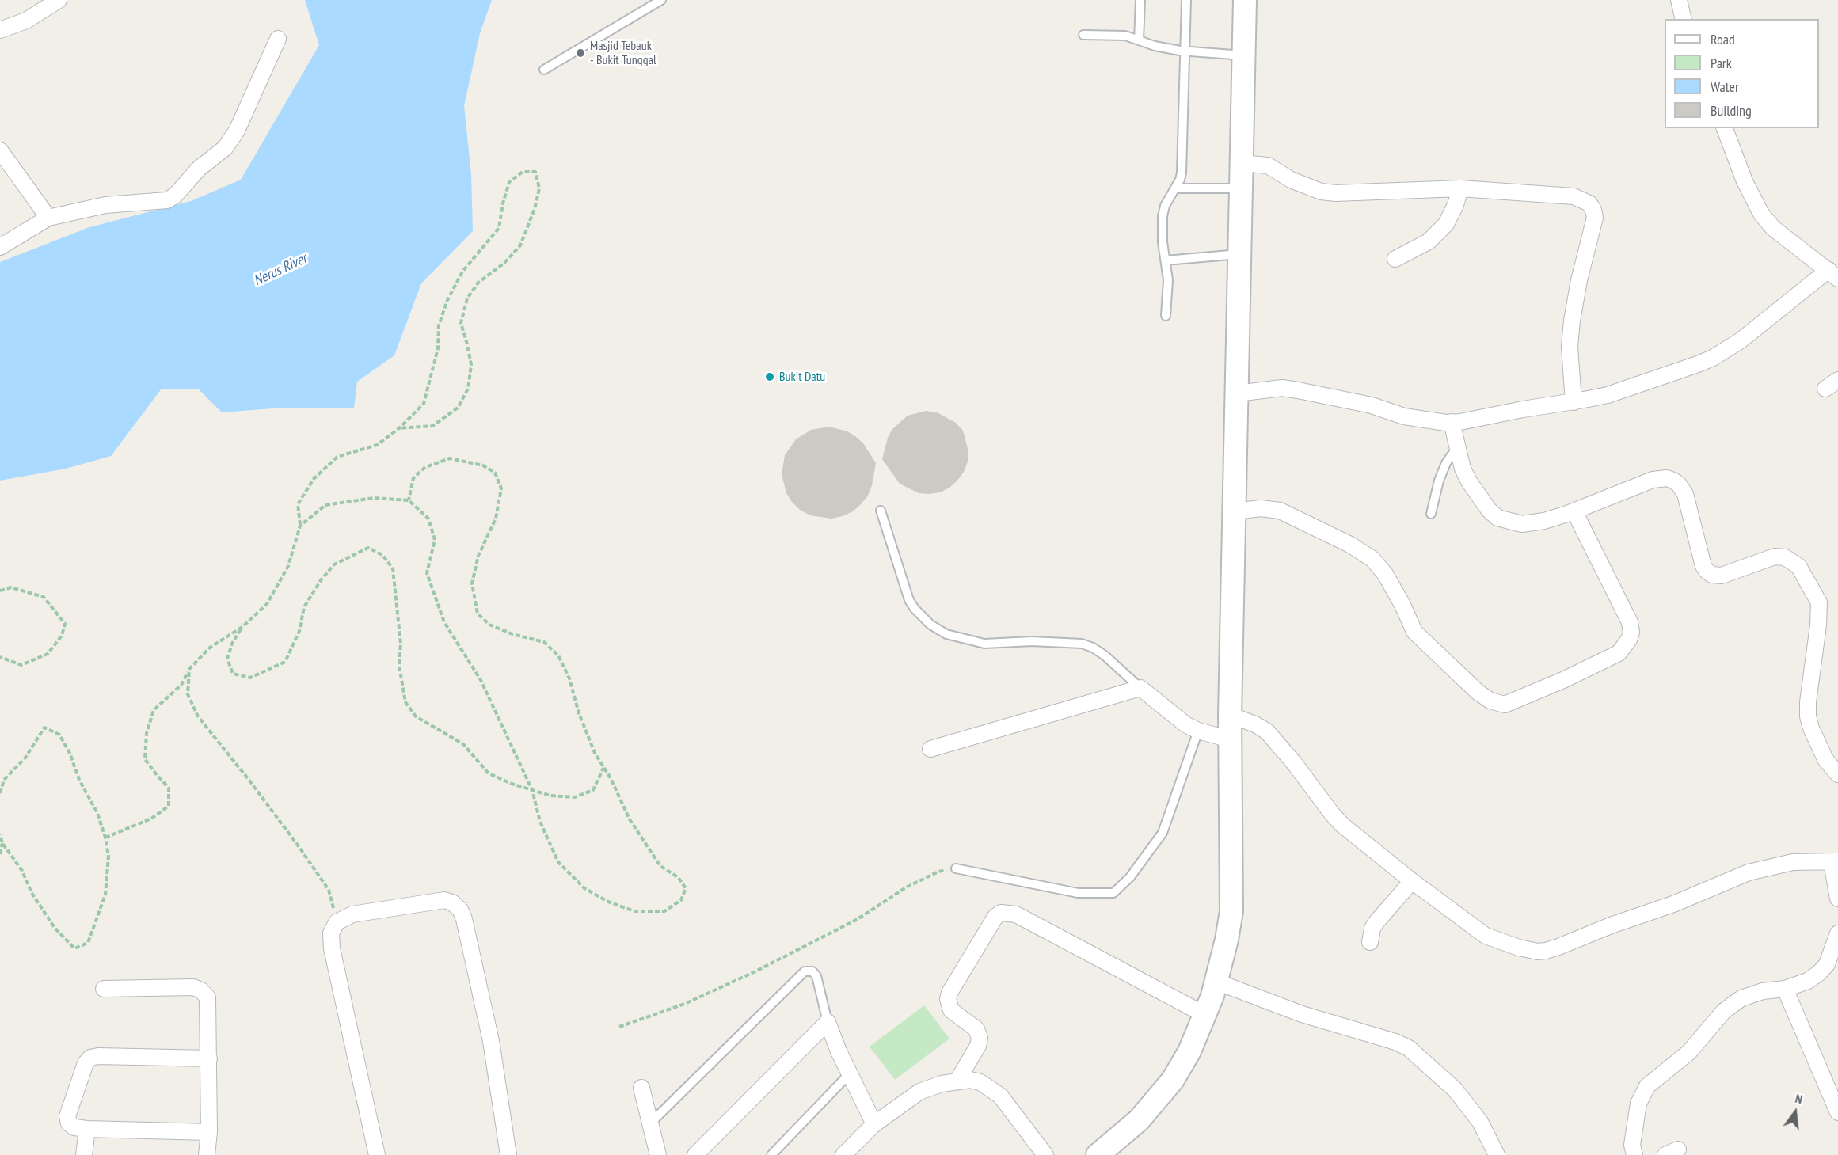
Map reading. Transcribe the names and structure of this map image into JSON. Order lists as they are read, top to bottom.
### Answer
{
  "water": ["Nerus River"],
  "places": ["Masjid Tebauk - Bukit Tunggal", "Bukit Datu"],
  "legend": [
    "Road",
    "Park",
    "Water",
    "Building"
  ],
  "north": "top"
}
